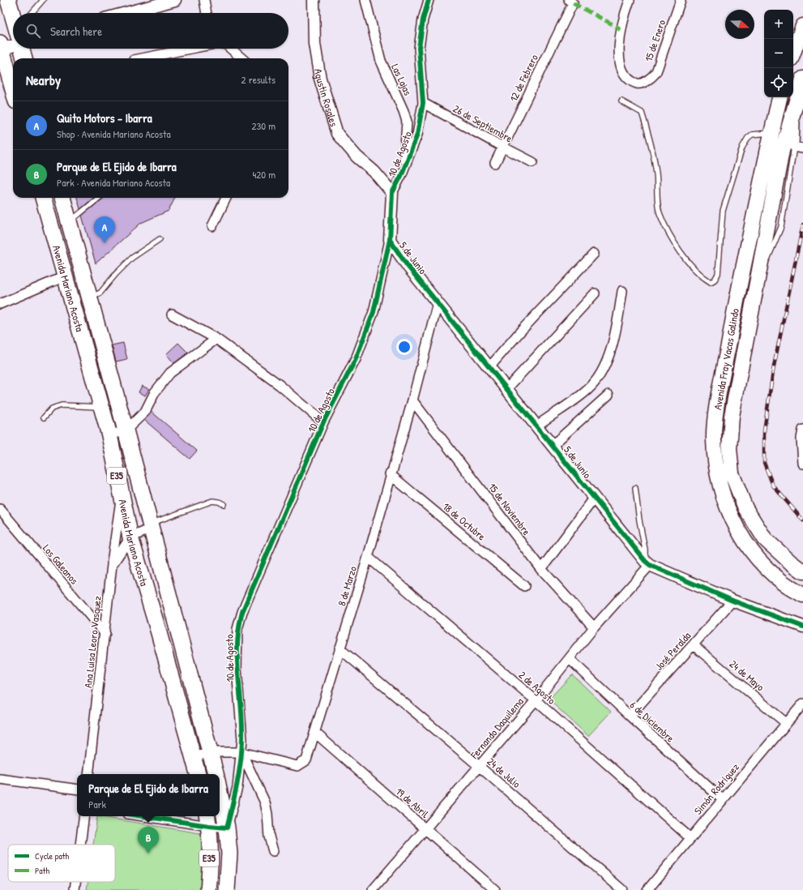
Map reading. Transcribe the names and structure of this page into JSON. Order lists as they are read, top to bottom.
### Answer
{
  "streets": {
    "highway": ["Avenida Mariano Acosta", "E35"],
    "main road": ["Avenida Fray Vacas Galindo"],
    "street": [
      "15 de Enero",
      "12 de Febrero",
      "Las Lajas",
      "Agustin Rosales",
      "26 de Septiembre",
      "10 de Agosto",
      "5 de Junio",
      "15 de Noviembre",
      "18 de Octubre",
      "Los Galeanos",
      "8 de Marzo",
      "Ana Luisa Leoro Vasquez",
      "José Peralda",
      "24 de Mayo",
      "2 de Agosto",
      "6 de Diciembre",
      "Fernando Daquilema",
      "24 de Julio",
      "Simón Rodríguez",
      "19 de Abril"
    ]
  },
  "crossings": [
    ["12 de Febrero", "26 de Septiembre"],
    ["Las Lajas", "10 de Agosto"],
    ["Agustin Rosales", "10 de Agosto"],
    ["26 de Septiembre", "10 de Agosto"],
    ["10 de Agosto", "5 de Junio"],
    ["10 de Agosto", "E35"],
    ["10 de Agosto", "8 de Marzo"],
    ["5 de Junio", "8 de Marzo"],
    ["5 de Junio", "José Peralda"],
    ["5 de Junio", "Fernando Daquilema"],
    ["Avenida Mariano Acosta", "8 de Marzo"],
    ["Avenida Mariano Acosta", "Ana Luisa Leoro Vasquez"],
    ["15 de Noviembre", "8 de Marzo"],
    ["15 de Noviembre", "Fernando Daquilema"],
    ["18 de Octubre", "8 de Marzo"],
    ["Los Galeanos", "Ana Luisa Leoro Vasquez"],
    ["8 de Marzo", "2 de Agosto"],
    ["8 de Marzo", "24 de Julio"],
    ["8 de Marzo", "19 de Abril"],
    ["José Peralda", "24 de Mayo"],
    ["José Peralda", "6 de Diciembre"],
    ["24 de Mayo", "Simón Rodríguez"],
    ["2 de Agosto", "Fernando Daquilema"],
    ["2 de Agosto", "Simón Rodríguez"],
    ["6 de Diciembre", "Fernando Daquilema"],
    ["6 de Diciembre", "Simón Rodríguez"],
    ["Fernando Daquilema", "24 de Julio"],
    ["Fernando Daquilema", "19 de Abril"]
  ],
  "legend": ["Cycle path", "Path"],
  "north": "right",
  "page": {
    "map_buttons": ["+", "−"],
    "search": "Search here",
    "heading": ["Nearby", "2 results"],
    "list": [
      {
        "mark": "A",
        "name": "Quito Motors - Ibarra",
        "note": "Shop · Avenida Mariano Acosta",
        "value": "230 m"
      },
      {
        "mark": "B",
        "name": "Parque de El Ejido de Ibarra",
        "note": "Park · Avenida Mariano Acosta",
        "value": "420 m"
      }
    ],
    "pins": ["A", "B"],
    "popup": ["Parque de El Ejido de Ibarra", "Park"]
  }
}
